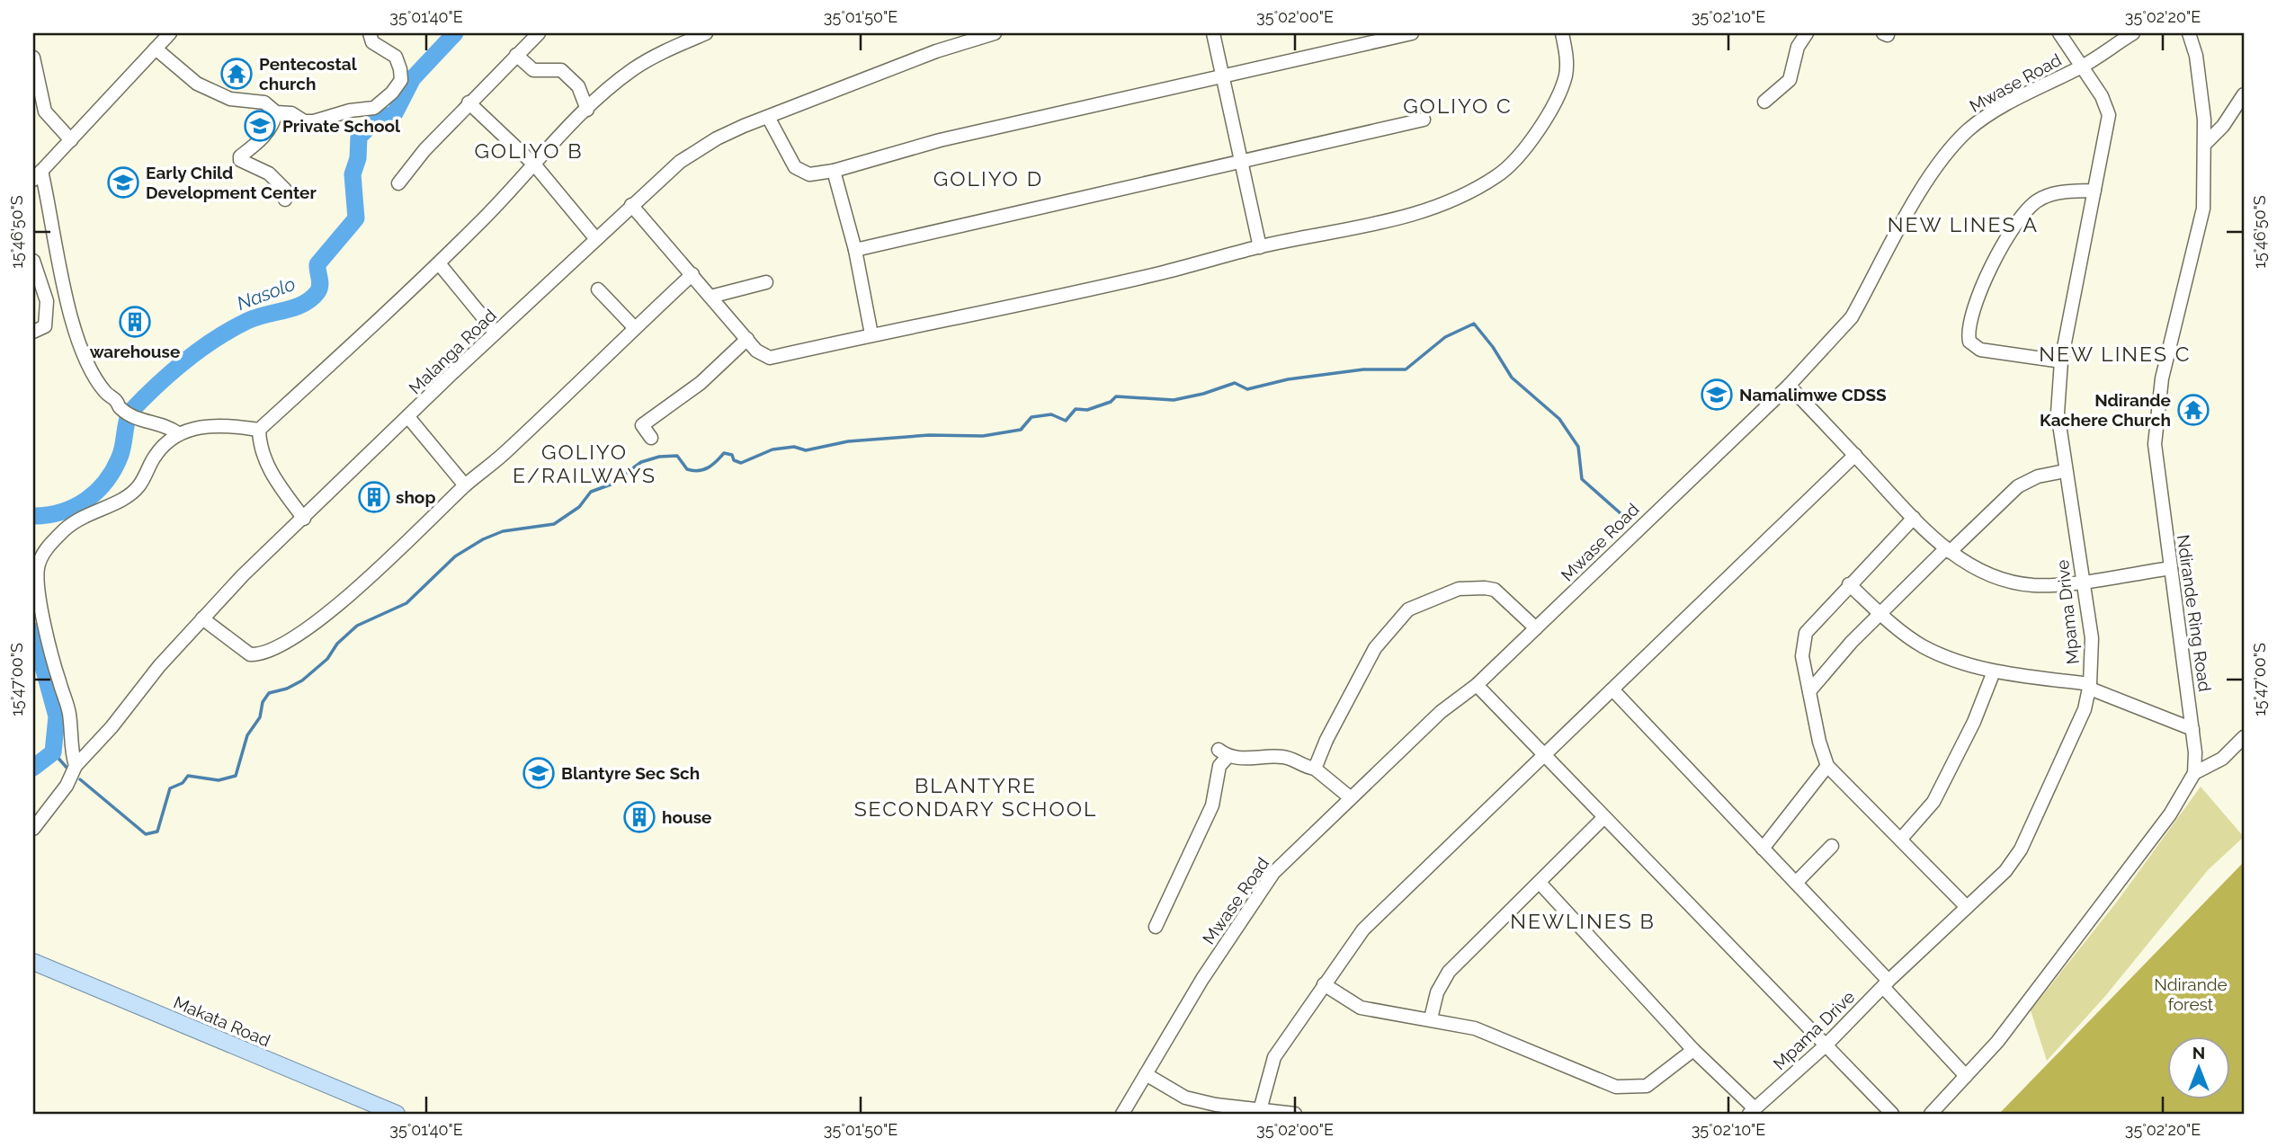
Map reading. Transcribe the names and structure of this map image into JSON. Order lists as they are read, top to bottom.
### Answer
{
  "streets": {
    "main road": ["Makata Road"],
    "street": [
      "Mwase Road",
      "Malanga Road",
      "Mpama Drive",
      "Ndirande Ring Road"
    ]
  },
  "crossings": [
    ["Mwase Road", "Mpama Drive"]
  ],
  "districts": [
    "GOLIYO C",
    "GOLIYO B",
    "GOLIYO D",
    "NEW LINES A",
    "NEW LINES C",
    "GOLIYO E/RAILWAYS",
    "BLANTYRE SECONDARY SCHOOL",
    "NEWLINES B"
  ],
  "water": ["Nasolo"],
  "parks": ["Ndirande forest"],
  "places": {
    "temple": ["Pentecostal church", "Ndirande Kachere Church"],
    "school or university": [
      "Private School",
      "Early Child Development Center",
      "Namalimwe CDSS",
      "Blantyre Sec Sch"
    ],
    "building": ["warehouse", "shop", "house"]
  },
  "north": "top",
  "coordinates": [
    "35°01'40\"E",
    "35°01'50\"E",
    "35°02'00\"E",
    "35°02'10\"E",
    "35°02'20\"E",
    "15°46'50\"S",
    "15°47'00\"S"
  ]
}
